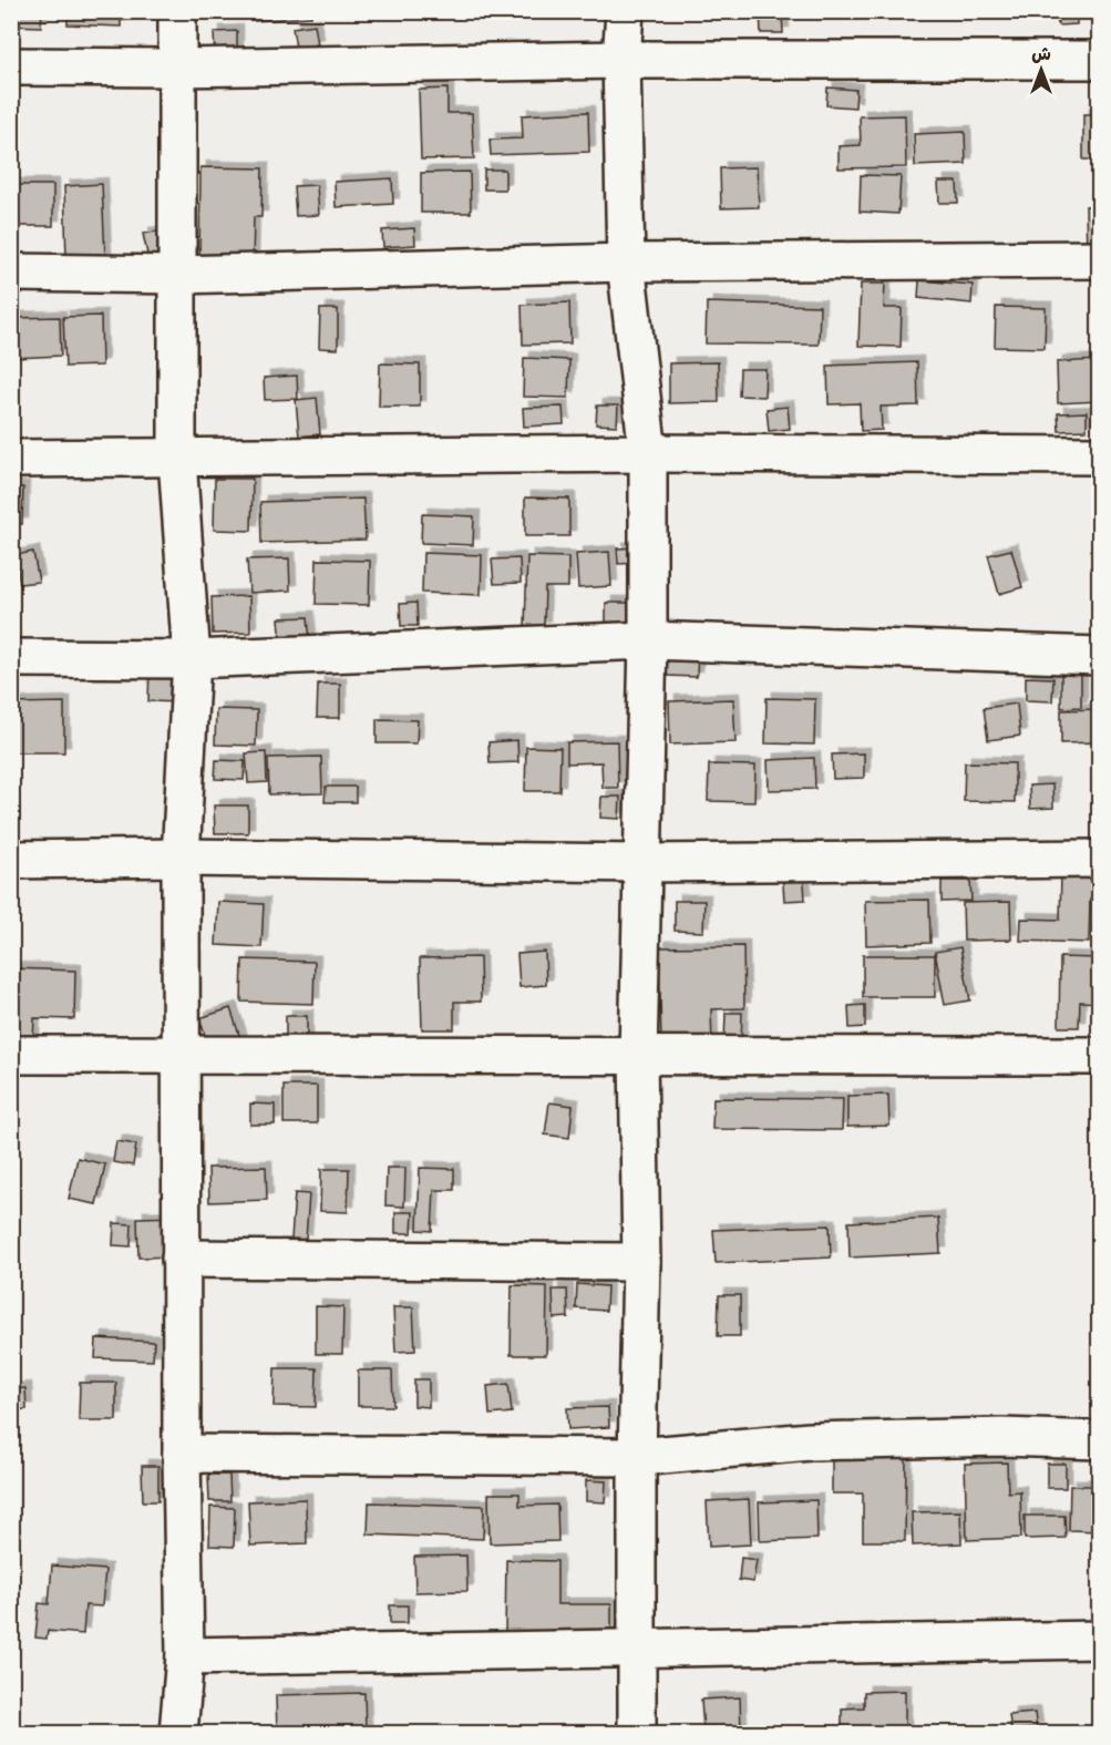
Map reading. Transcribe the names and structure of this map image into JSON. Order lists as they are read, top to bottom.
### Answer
{
  "north": "top"
}
